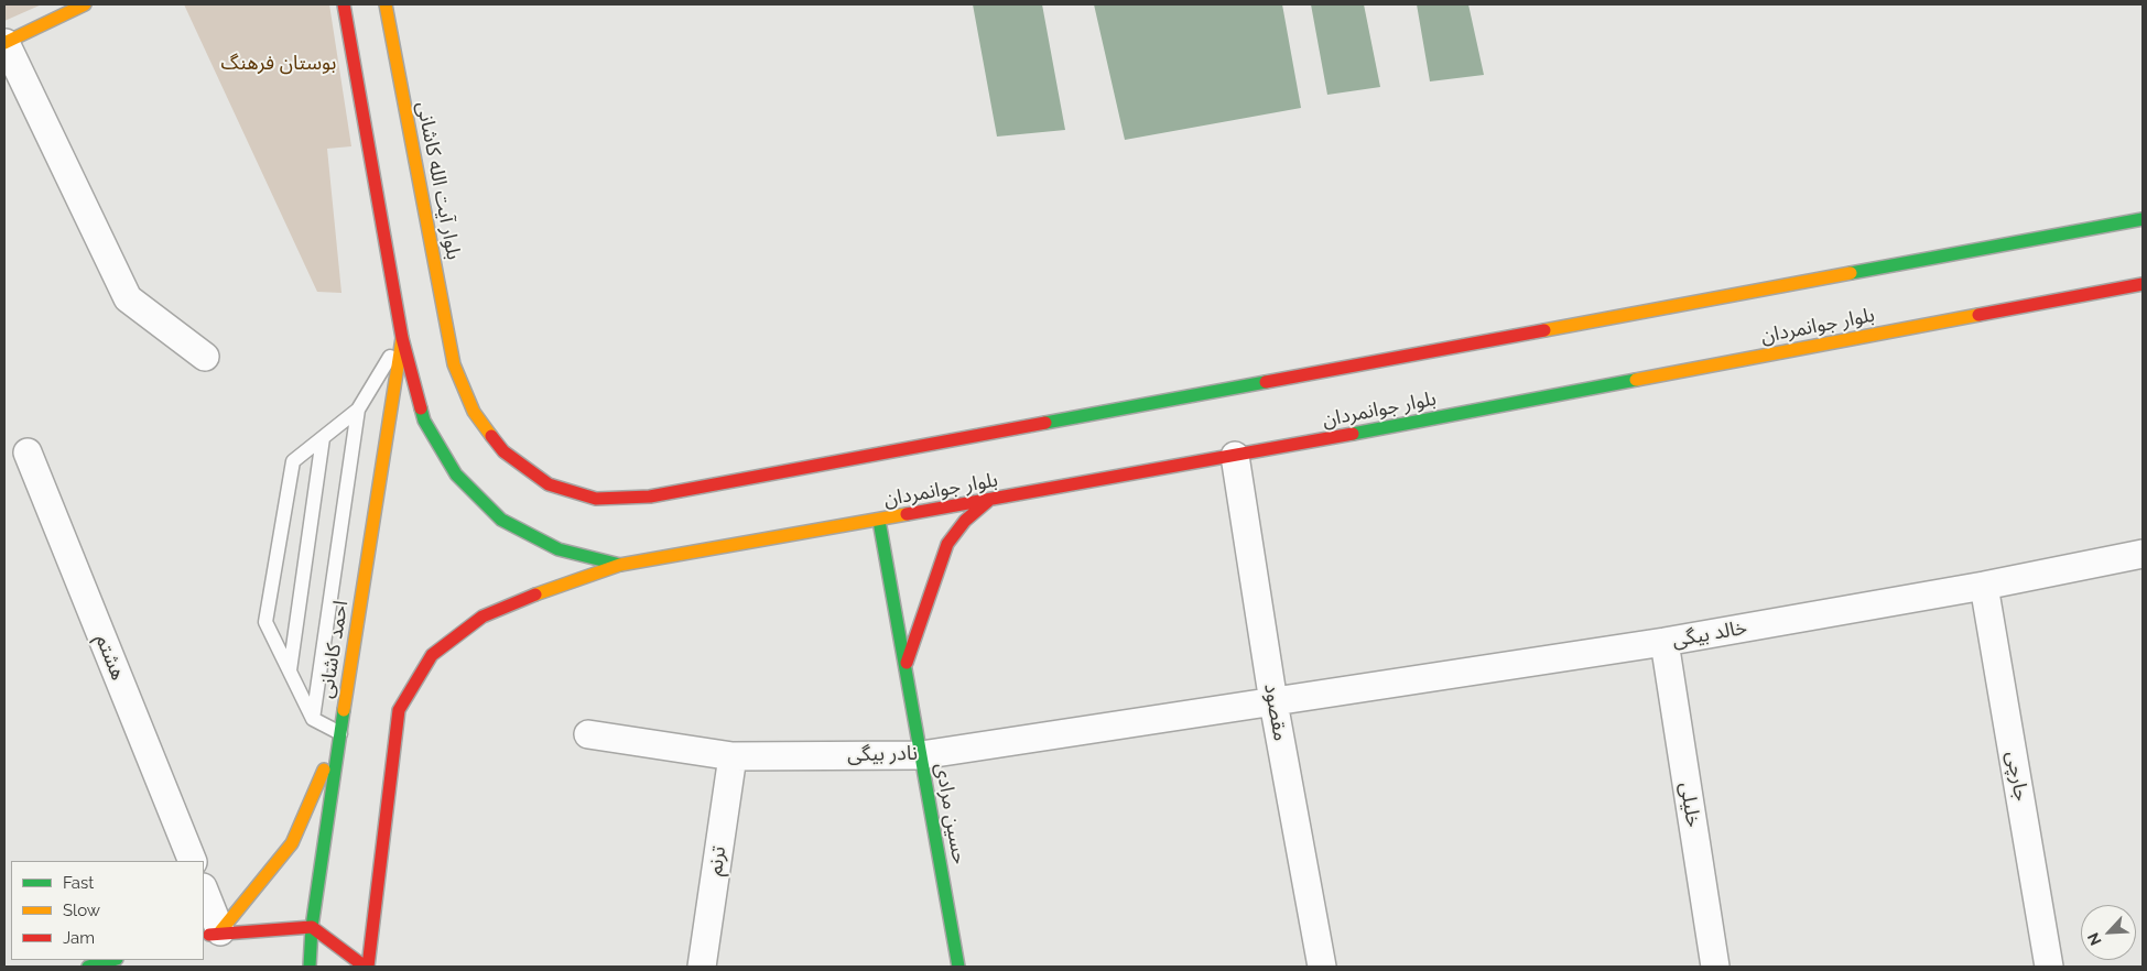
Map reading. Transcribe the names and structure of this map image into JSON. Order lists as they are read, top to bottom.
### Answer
{
  "streets": {
    "main road": [
      "بلوار آیت الله کاشانی",
      "بلوار جوانمردان",
      "احمد کاشانی",
      "حسین مرادی"
    ],
    "street": [
      "خالد بیگی",
      "هشتم",
      "مقصود",
      "نادر بیگی",
      "جارچی",
      "خلیلی",
      "ترنم"
    ]
  },
  "crossings": [
    ["بلوار جوانمردان", "مقصود"],
    ["بلوار جوانمردان", "حسین مرادی"],
    ["خالد بیگی", "مقصود"],
    ["خالد بیگی", "نادر بیگی"],
    ["خالد بیگی", "جارچی"],
    ["خالد بیگی", "خلیلی"],
    ["مقصود", "نادر بیگی"],
    ["نادر بیگی", "حسین مرادی"],
    ["نادر بیگی", "ترنم"]
  ],
  "parks": ["بوستان فرهنگ"],
  "legend": ["Fast", "Slow", "Jam"],
  "north": "bottom left"
}
